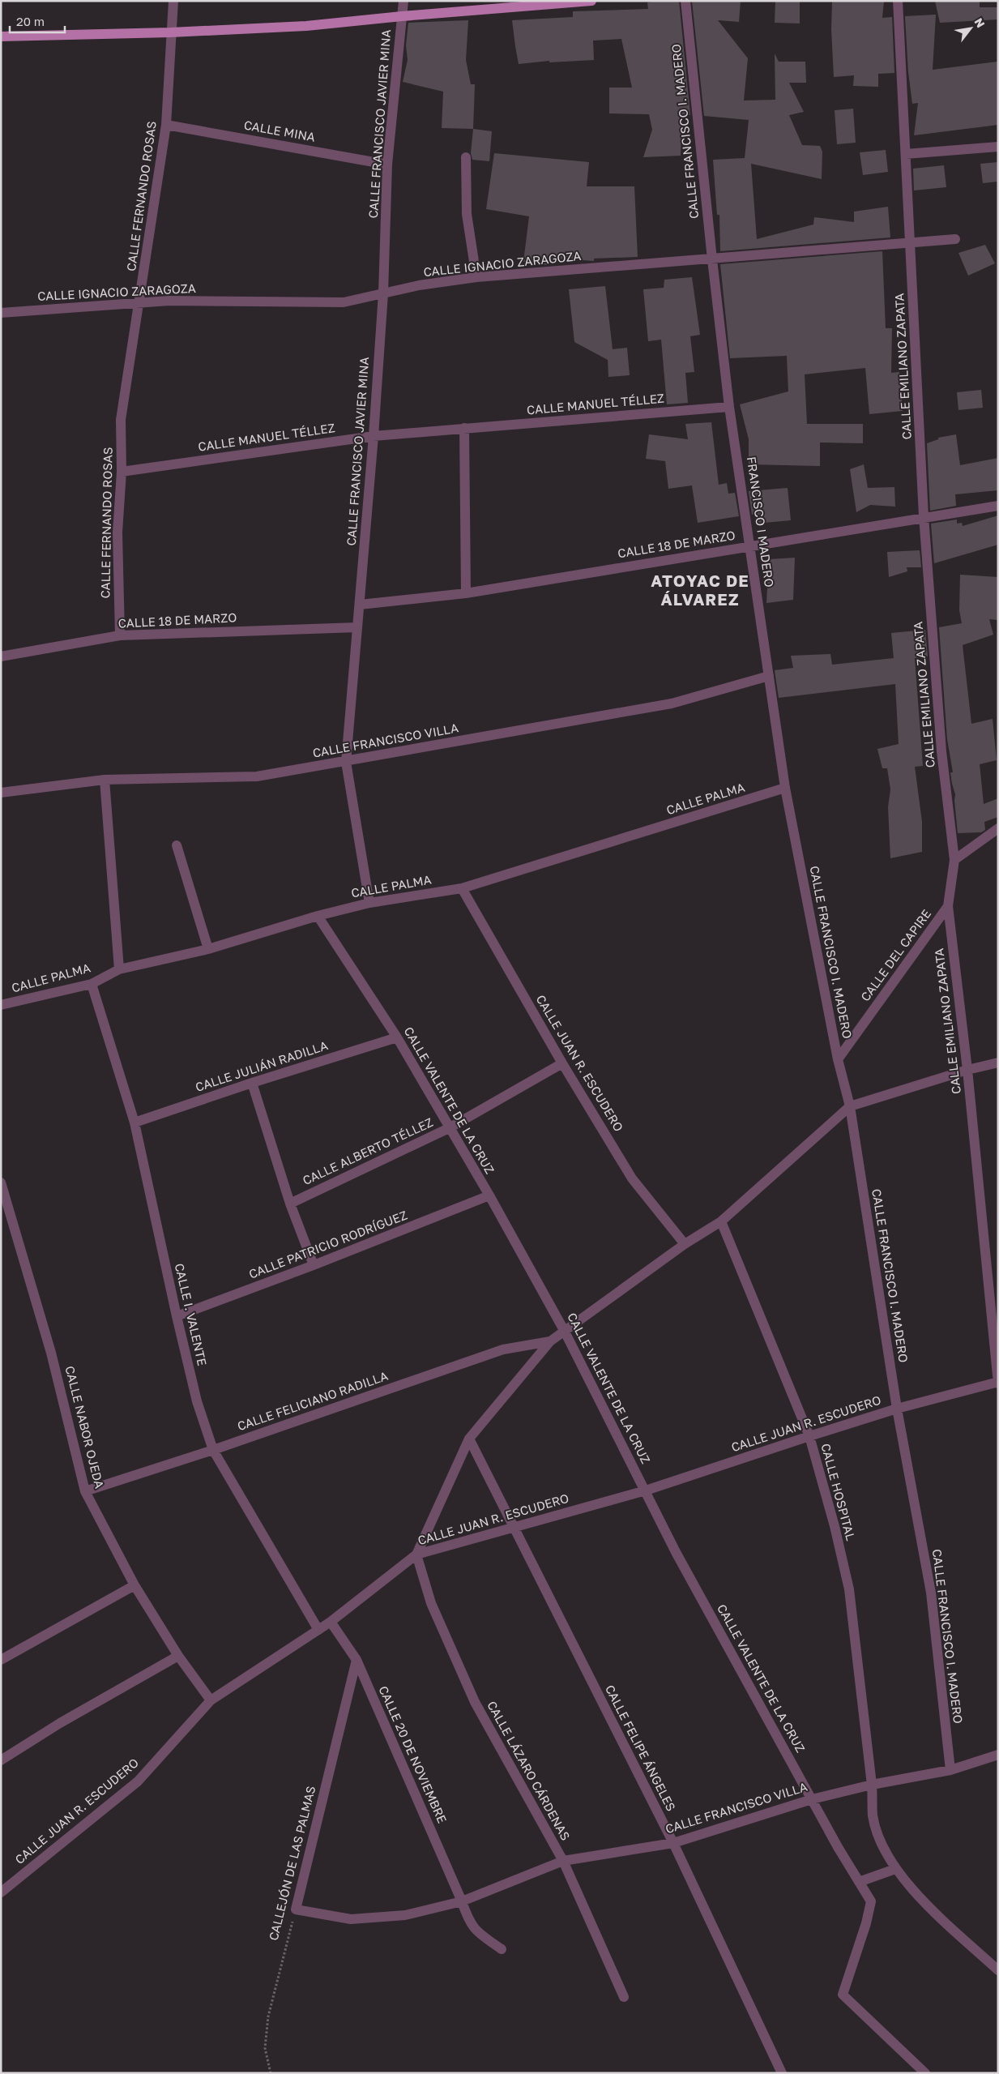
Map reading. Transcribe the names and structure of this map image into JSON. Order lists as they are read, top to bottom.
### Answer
{
  "streets": {
    "street": [
      "CALLE FRANCISCO JAVIER MINA",
      "CALLE MINA",
      "CALLE FRANCISCO I. MADERO",
      "CALLE FERNANDO ROSAS",
      "CALLE IGNACIO ZARAGOZA",
      "CALLE EMILIANO ZAPATA",
      "CALLE MANUEL TÉLLEZ",
      "FRANCISCO I MADERO",
      "CALLE 18 DE MARZO",
      "CALLE FRANCISCO VILLA",
      "CALLE PALMA",
      "CALLE DEL CAPIRE",
      "CALLE JUAN R. ESCUDERO",
      "CALLE JULIÁN RADILLA",
      "CALLE VALENTE DE LA CRUZ",
      "CALLE ALBERTO TÉLLEZ",
      "CALLE PATRICIO RODRÍGUEZ",
      "CALLE I. VALENTE",
      "CALLE FELICIANO RADILLA",
      "CALLE NABOR OJEDA",
      "CALLE HOSPITAL",
      "CALLE FELIPE ÁNGELES",
      "CALLE 20 DE NOVIEMBRE",
      "CALLE LÁZARO CÁRDENAS",
      "CALLEJÓN DE LAS PALMAS"
    ]
  },
  "crossings": [
    ["CALLE FRANCISCO JAVIER MINA", "CALLE MINA"],
    ["CALLE FRANCISCO JAVIER MINA", "CALLE IGNACIO ZARAGOZA"],
    ["CALLE FRANCISCO JAVIER MINA", "CALLE MANUEL TÉLLEZ"],
    ["CALLE FRANCISCO JAVIER MINA", "CALLE 18 DE MARZO"],
    ["CALLE FRANCISCO JAVIER MINA", "CALLE FRANCISCO VILLA"],
    ["CALLE FRANCISCO JAVIER MINA", "CALLE PALMA"],
    ["CALLE MINA", "CALLE FERNANDO ROSAS"],
    ["CALLE FRANCISCO I. MADERO", "CALLE IGNACIO ZARAGOZA"],
    ["CALLE FRANCISCO I. MADERO", "FRANCISCO I MADERO"],
    ["CALLE FRANCISCO I. MADERO", "CALLE FRANCISCO VILLA"],
    ["CALLE FRANCISCO I. MADERO", "CALLE PALMA"],
    ["CALLE FRANCISCO I. MADERO", "CALLE DEL CAPIRE"],
    ["CALLE FRANCISCO I. MADERO", "CALLE JUAN R. ESCUDERO"],
    ["CALLE FERNANDO ROSAS", "CALLE IGNACIO ZARAGOZA"],
    ["CALLE FERNANDO ROSAS", "CALLE MANUEL TÉLLEZ"],
    ["CALLE FERNANDO ROSAS", "CALLE 18 DE MARZO"],
    ["CALLE IGNACIO ZARAGOZA", "CALLE EMILIANO ZAPATA"],
    ["CALLE IGNACIO ZARAGOZA", "FRANCISCO I MADERO"],
    ["CALLE EMILIANO ZAPATA", "CALLE 18 DE MARZO"],
    ["CALLE EMILIANO ZAPATA", "CALLE DEL CAPIRE"],
    ["CALLE EMILIANO ZAPATA", "CALLE JUAN R. ESCUDERO"],
    ["CALLE MANUEL TÉLLEZ", "FRANCISCO I MADERO"],
    ["FRANCISCO I MADERO", "CALLE 18 DE MARZO"],
    ["FRANCISCO I MADERO", "CALLE FRANCISCO VILLA"],
    ["FRANCISCO I MADERO", "CALLE PALMA"],
    ["CALLE FRANCISCO VILLA", "CALLE VALENTE DE LA CRUZ"],
    ["CALLE FRANCISCO VILLA", "CALLE HOSPITAL"],
    ["CALLE FRANCISCO VILLA", "CALLE FELIPE ÁNGELES"],
    ["CALLE FRANCISCO VILLA", "CALLE 20 DE NOVIEMBRE"],
    ["CALLE FRANCISCO VILLA", "CALLE LÁZARO CÁRDENAS"],
    ["CALLE FRANCISCO VILLA", "CALLEJÓN DE LAS PALMAS"],
    ["CALLE PALMA", "CALLE JUAN R. ESCUDERO"],
    ["CALLE PALMA", "CALLE VALENTE DE LA CRUZ"],
    ["CALLE PALMA", "CALLE I. VALENTE"],
    ["CALLE JUAN R. ESCUDERO", "CALLE VALENTE DE LA CRUZ"],
    ["CALLE JUAN R. ESCUDERO", "CALLE ALBERTO TÉLLEZ"],
    ["CALLE JUAN R. ESCUDERO", "CALLE I. VALENTE"],
    ["CALLE JUAN R. ESCUDERO", "CALLE NABOR OJEDA"],
    ["CALLE JUAN R. ESCUDERO", "CALLE HOSPITAL"],
    ["CALLE JUAN R. ESCUDERO", "CALLE FELIPE ÁNGELES"],
    ["CALLE JUAN R. ESCUDERO", "CALLE 20 DE NOVIEMBRE"],
    ["CALLE JUAN R. ESCUDERO", "CALLE LÁZARO CÁRDENAS"],
    ["CALLE JULIÁN RADILLA", "CALLE VALENTE DE LA CRUZ"],
    ["CALLE JULIÁN RADILLA", "CALLE I. VALENTE"],
    ["CALLE VALENTE DE LA CRUZ", "CALLE ALBERTO TÉLLEZ"],
    ["CALLE VALENTE DE LA CRUZ", "CALLE PATRICIO RODRÍGUEZ"],
    ["CALLE PATRICIO RODRÍGUEZ", "CALLE I. VALENTE"],
    ["CALLE I. VALENTE", "CALLE FELICIANO RADILLA"],
    ["CALLE FELICIANO RADILLA", "CALLE NABOR OJEDA"],
    ["CALLE 20 DE NOVIEMBRE", "CALLEJÓN DE LAS PALMAS"]
  ],
  "districts": ["ATOYAC DE ÁLVAREZ"],
  "scale_bar": "20 m",
  "north": "top right"
}
